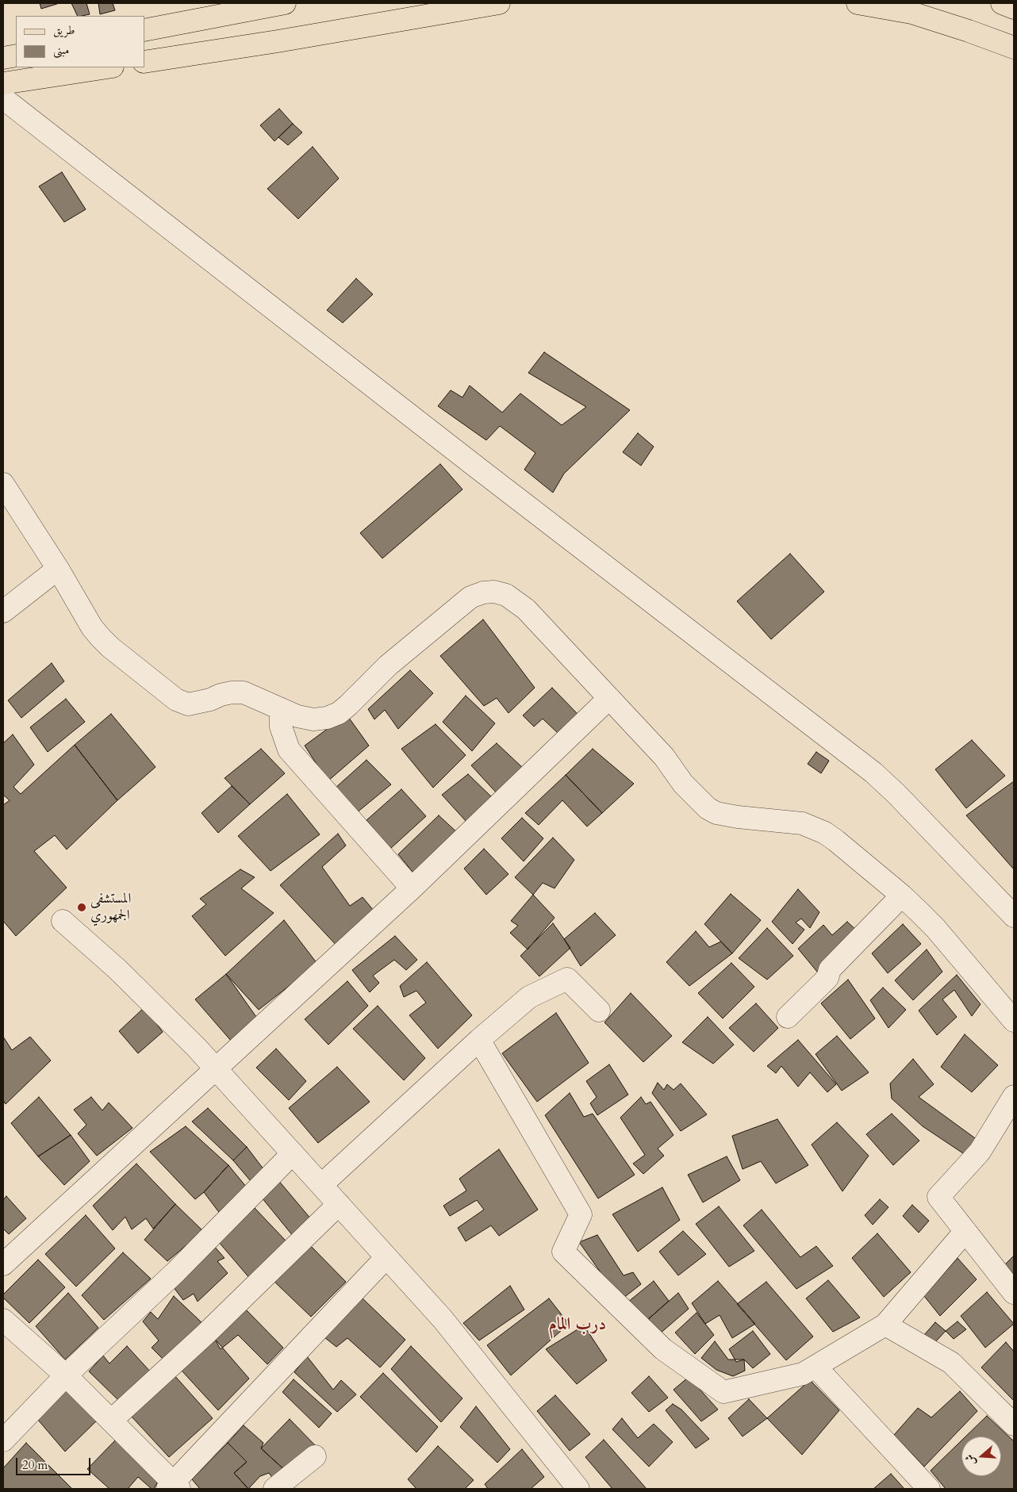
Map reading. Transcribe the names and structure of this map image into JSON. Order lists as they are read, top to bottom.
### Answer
{
  "districts": ["درب المام"],
  "places": ["المستشفى الجمهوري"],
  "legend": ["طريق", "مبنى"],
  "scale_bar": "20 m",
  "north": "left"
}
